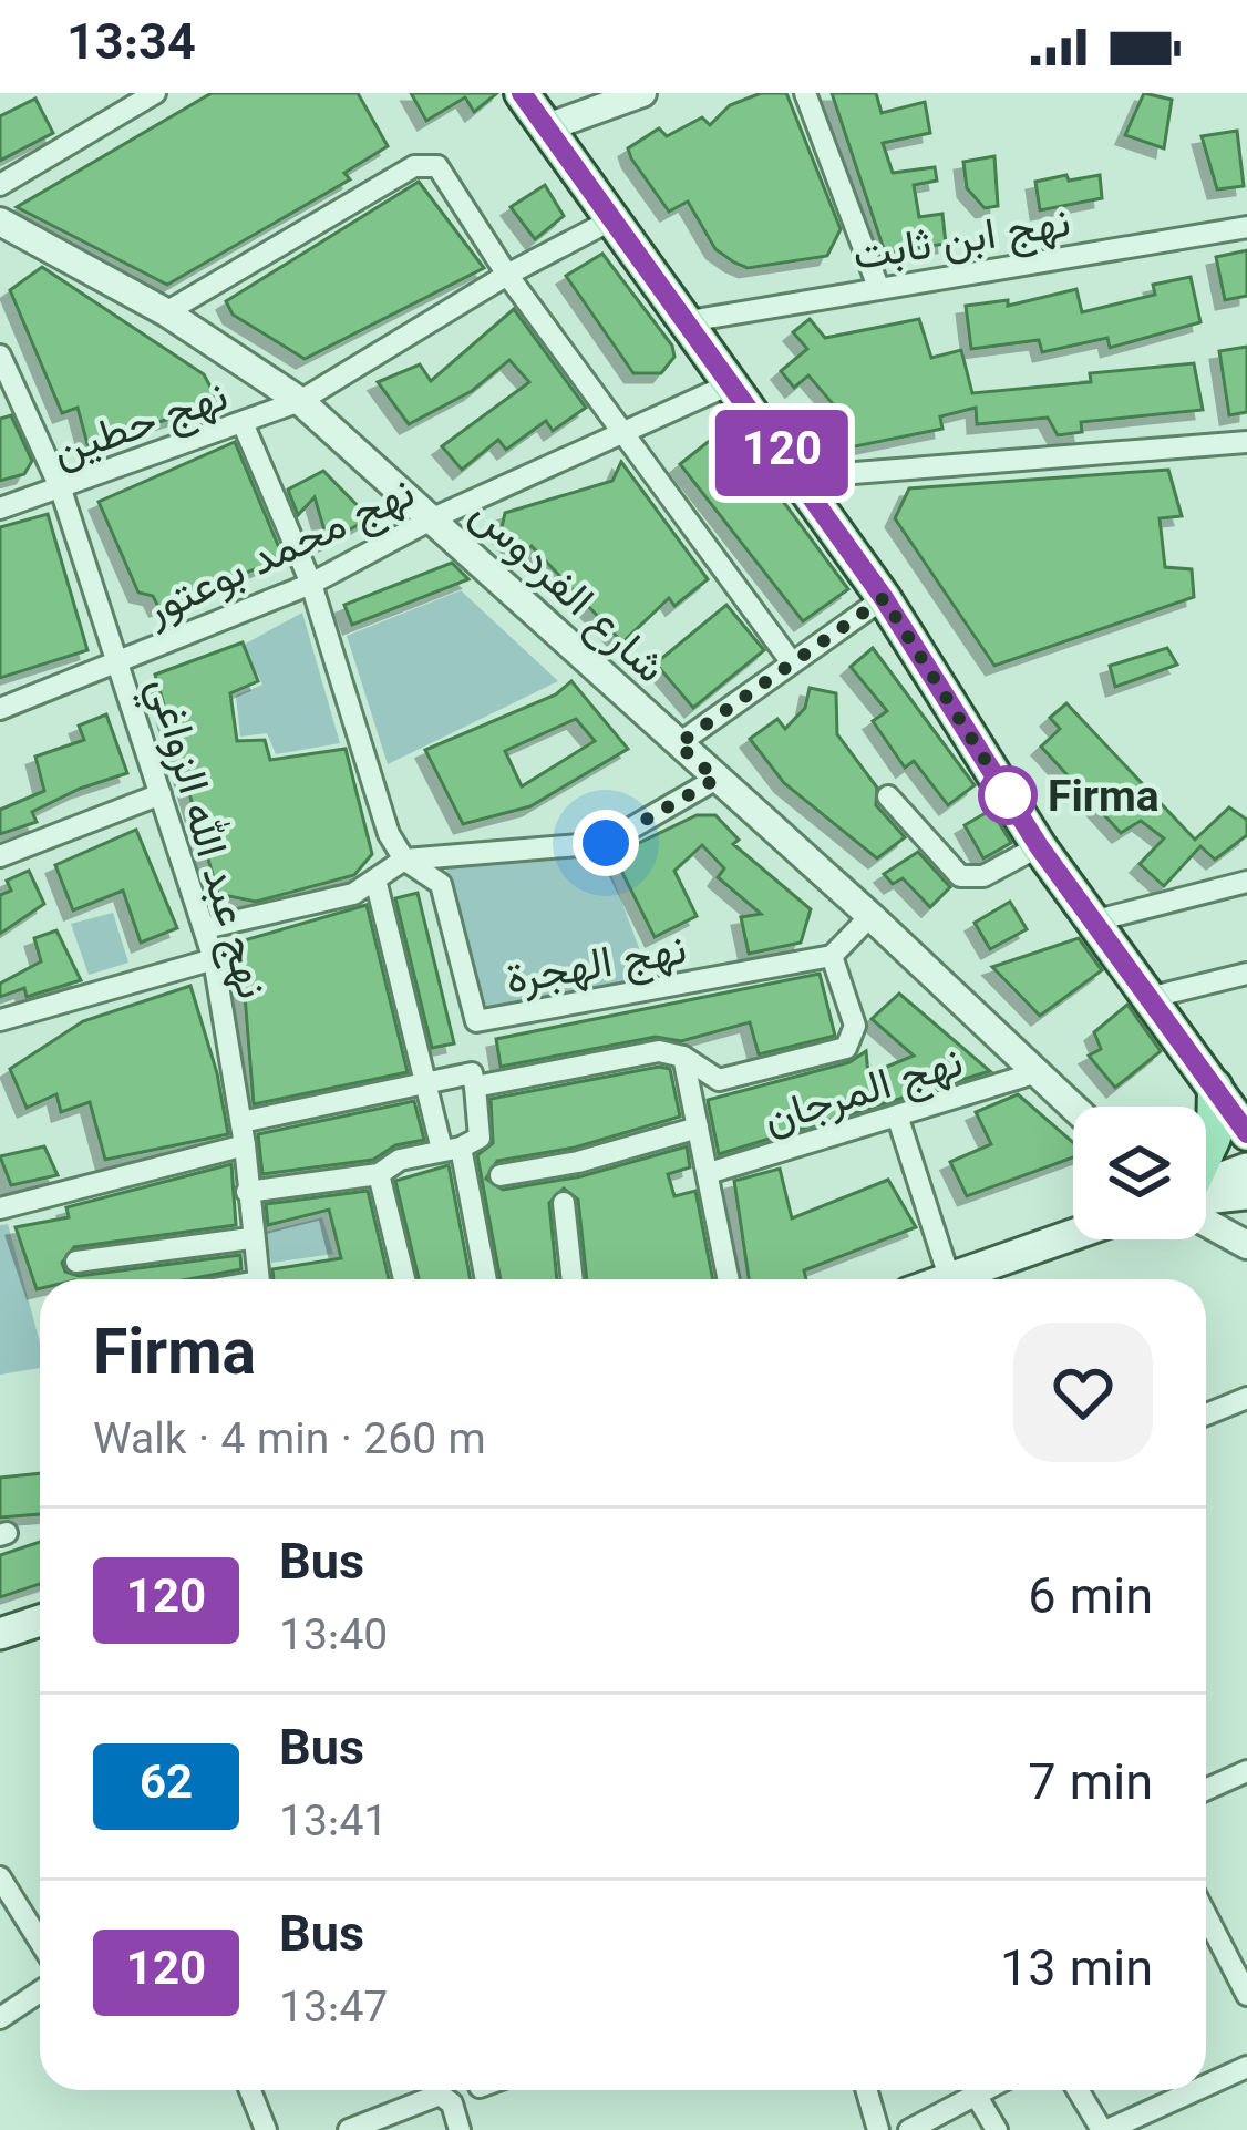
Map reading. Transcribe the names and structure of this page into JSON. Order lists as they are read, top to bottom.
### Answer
{
  "streets": {
    "street": [
      "نهج ابن ثابت",
      "نهج حطين",
      "نهج محمد بوعتور",
      "شارع الفردوس",
      "نهج عبد الله الزواغي",
      "نهج الهجرة",
      "نهج المرجان"
    ]
  },
  "crossings": [
    ["نهج حطين", "شارع الفردوس"],
    ["نهج حطين", "نهج عبد الله الزواغي"],
    ["نهج حطين", "نهج الهجرة"],
    ["نهج محمد بوعتور", "شارع الفردوس"],
    ["نهج محمد بوعتور", "نهج عبد الله الزواغي"],
    ["نهج محمد بوعتور", "نهج الهجرة"],
    ["شارع الفردوس", "نهج المرجان"]
  ],
  "places": ["Firma"],
  "lines": ["bus line 120"],
  "page": {
    "status": "13:34",
    "on_map": "120",
    "heading": ["Firma", "Walk · 4 min · 260 m"],
    "list": [
      {
        "mark": "120",
        "name": "Bus",
        "note": "13:40",
        "value": "6 min"
      },
      {
        "mark": "62",
        "name": "Bus",
        "note": "13:41",
        "value": "7 min"
      },
      {
        "mark": "120",
        "name": "Bus",
        "note": "13:47",
        "value": "13 min"
      }
    ]
  }
}
